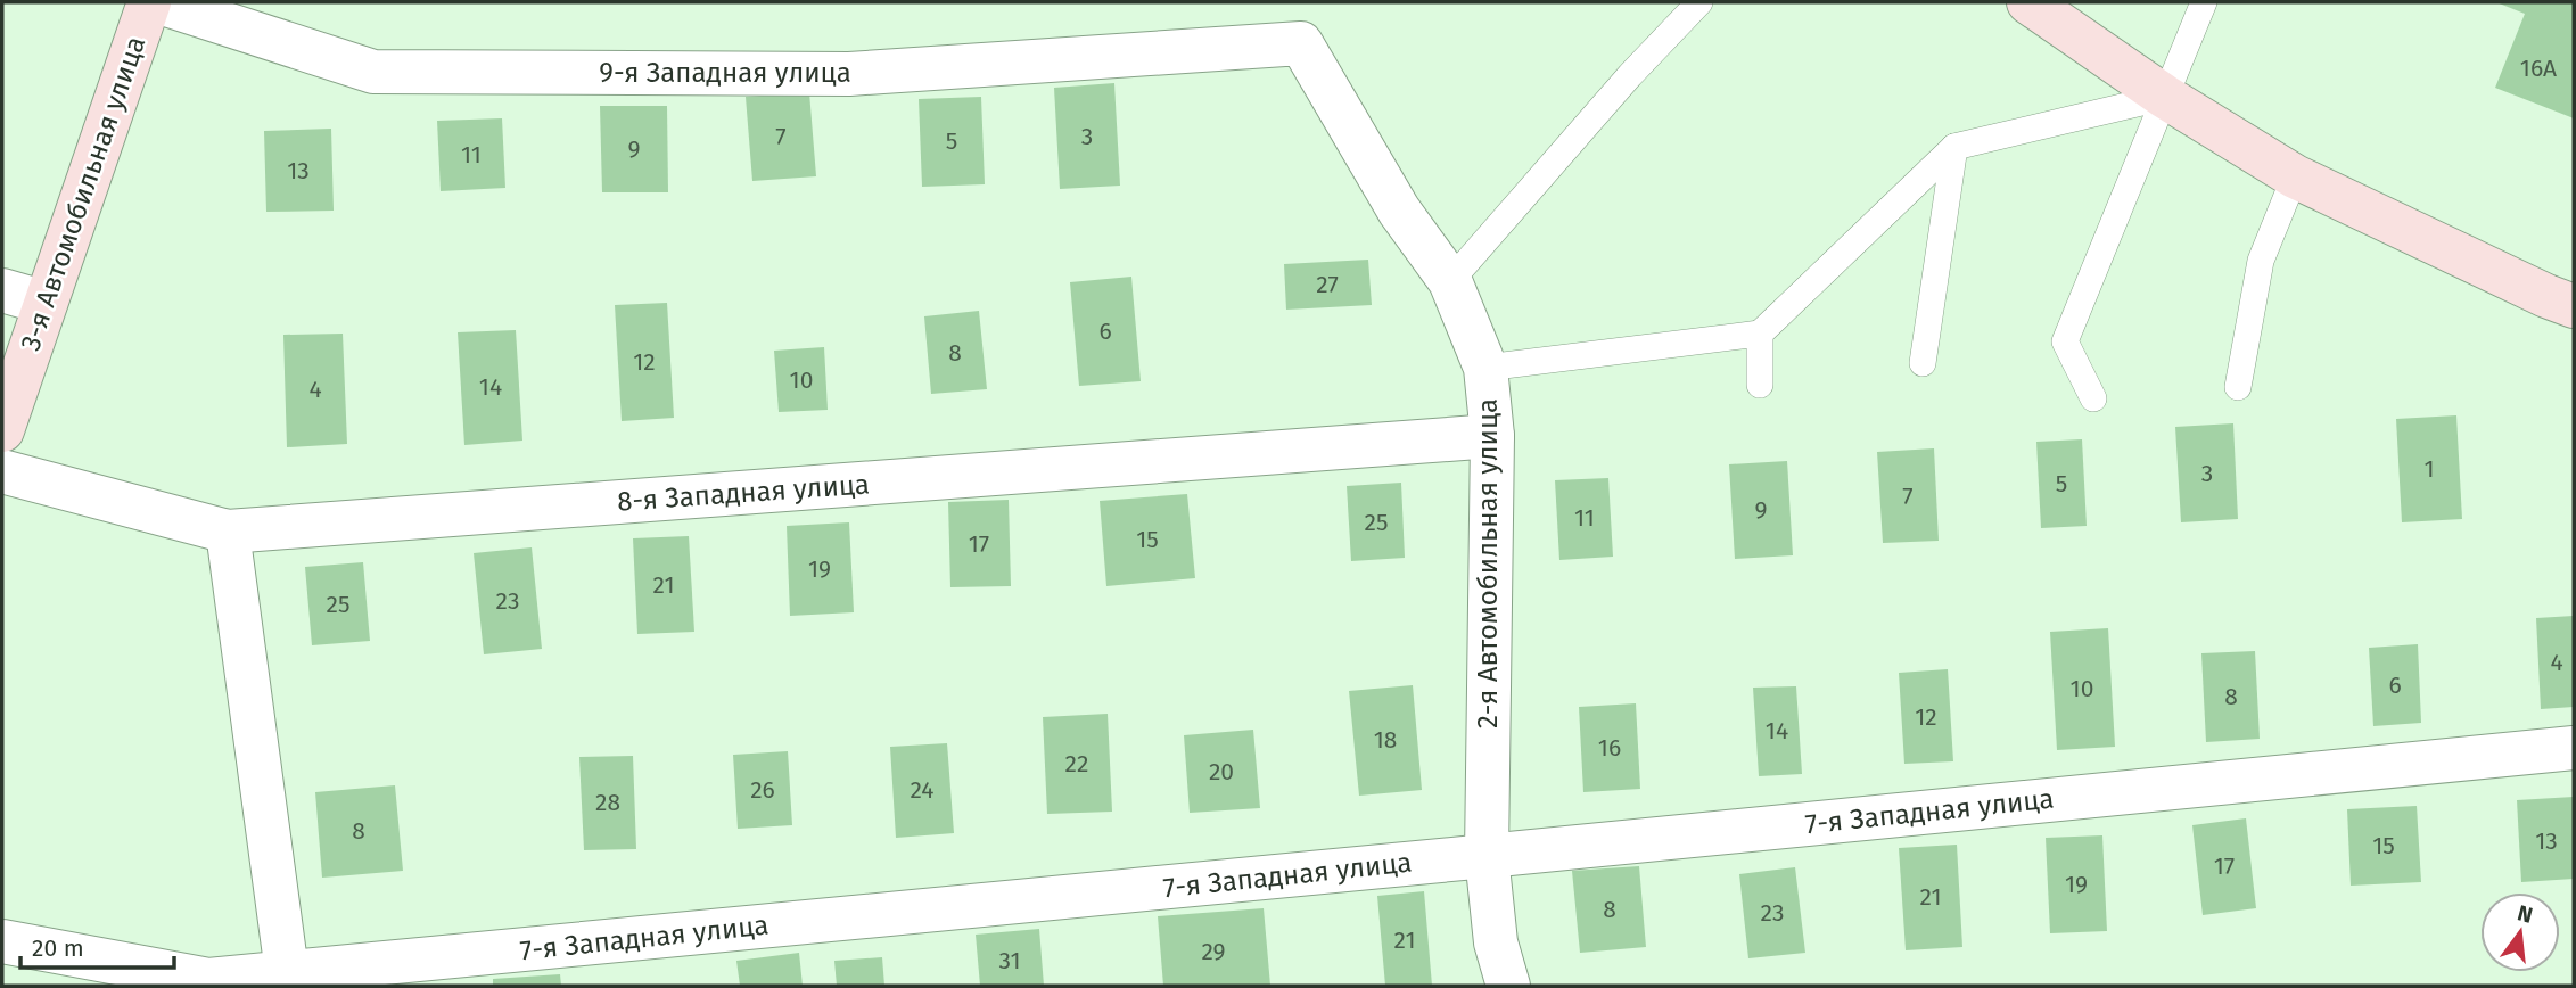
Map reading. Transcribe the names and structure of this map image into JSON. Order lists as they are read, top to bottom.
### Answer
{
  "streets": {
    "street": [
      "9-я Западная улица",
      "3-я Автомобильная улица",
      "8-я Западная улица",
      "2-я Автомобильная улица",
      "7-я Западная улица"
    ]
  },
  "crossings": [
    ["9-я Западная улица", "2-я Автомобильная улица"],
    ["8-я Западная улица", "2-я Автомобильная улица"],
    ["2-я Автомобильная улица", "7-я Западная улица"]
  ],
  "house_numbers": [
    "16А",
    "7",
    "3",
    "5",
    "9",
    "11",
    "13",
    "27",
    "6",
    "8",
    "12",
    "10",
    "14",
    "4",
    "1",
    "3",
    "5",
    "7",
    "9",
    "11",
    "25",
    "15",
    "17",
    "19",
    "21",
    "23",
    "25",
    "4",
    "6",
    "10",
    "8",
    "12",
    "14",
    "18",
    "16",
    "22",
    "20",
    "26",
    "24",
    "28",
    "8",
    "13",
    "15",
    "17",
    "19",
    "21",
    "8",
    "23",
    "21",
    "29",
    "31"
  ],
  "scale_bar": "20 m",
  "north": "top"
}
